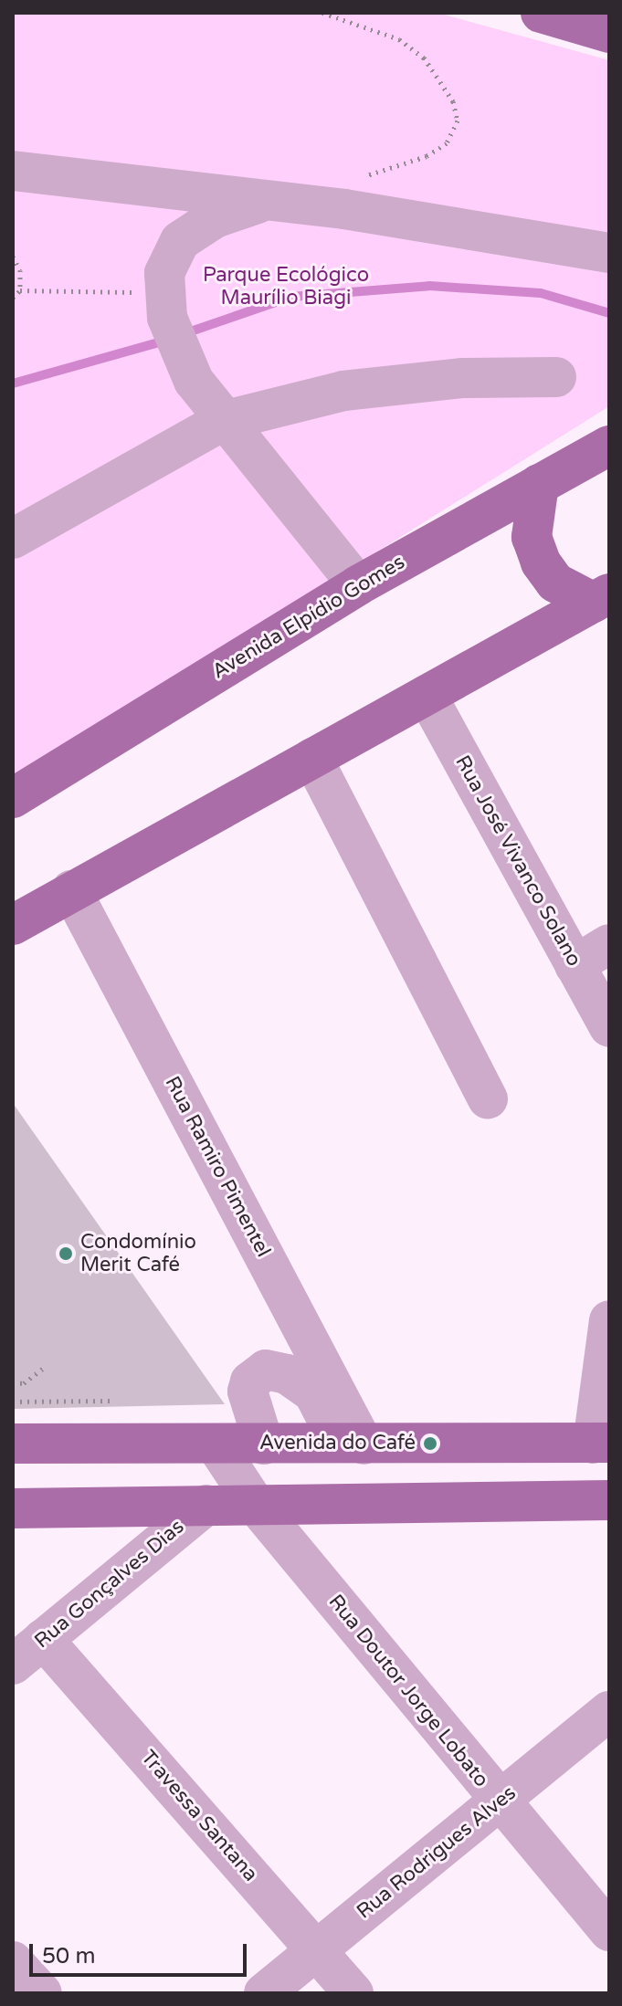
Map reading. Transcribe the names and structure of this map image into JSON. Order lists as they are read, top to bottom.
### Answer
{
  "streets": {
    "main road": ["Avenida Elpídio Gomes"],
    "street": [
      "Rua José Vivanco Solano",
      "Rua Ramiro Pimentel",
      "Rua Gonçalves Dias",
      "Rua Doutor Jorge Lobato",
      "Travessa Santana",
      "Rua Rodrigues Alves"
    ]
  },
  "crossings": [
    ["Rua Gonçalves Dias", "Travessa Santana"],
    ["Rua Doutor Jorge Lobato", "Rua Rodrigues Alves"],
    ["Travessa Santana", "Rua Rodrigues Alves"]
  ],
  "parks": ["Parque Ecológico Maurílio Biagi"],
  "places": ["Condomínio Merit Café", "Avenida do Café"],
  "scale_bar": "50 m"
}
